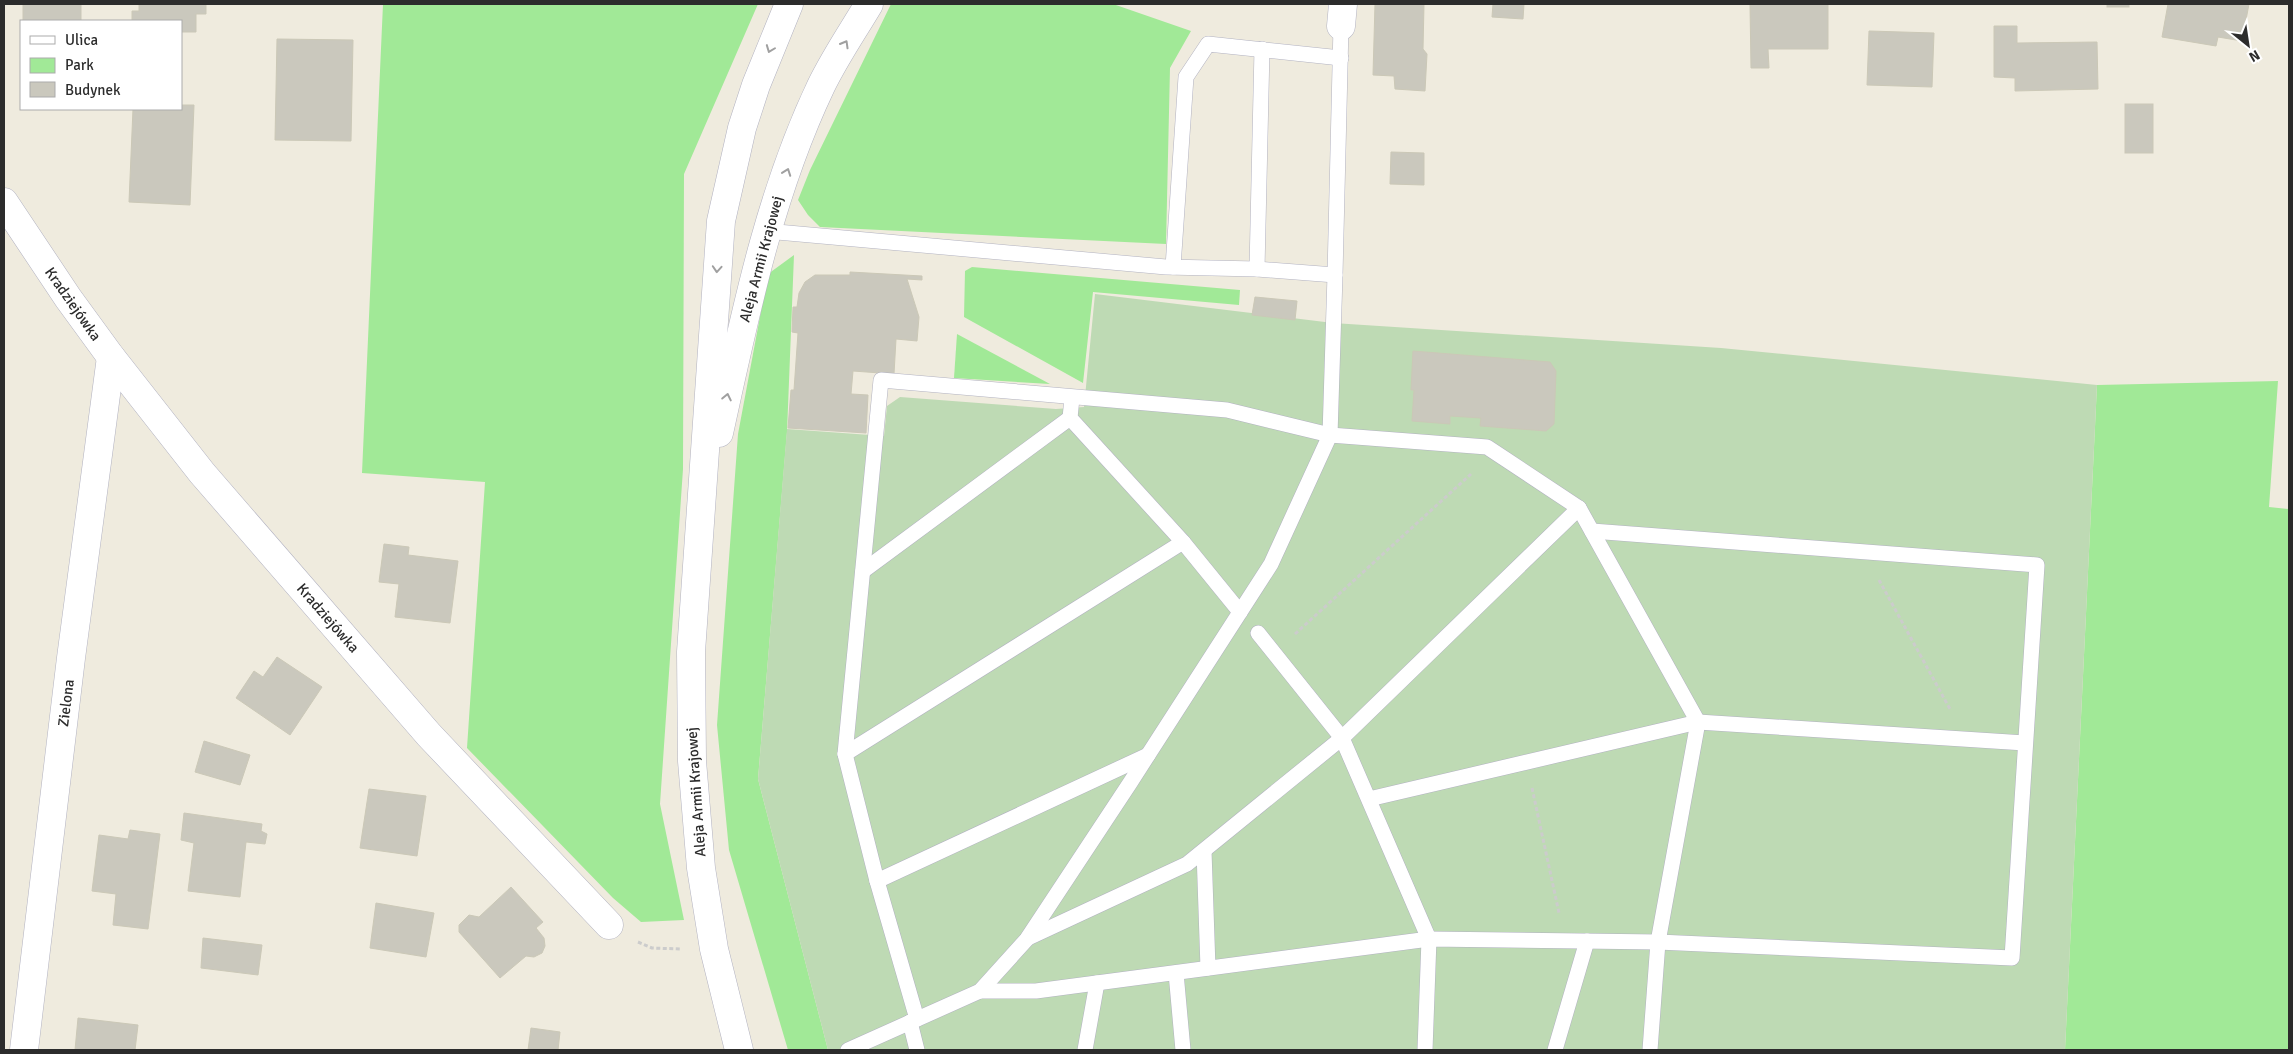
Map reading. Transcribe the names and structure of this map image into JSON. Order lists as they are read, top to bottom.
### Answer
{
  "streets": {
    "street": ["Aleja Armii Krajowej", "Kradziejówka", "Zielona"]
  },
  "crossings": [
    ["Kradziejówka", "Zielona"]
  ],
  "legend": ["Ulica", "Park", "Budynek"],
  "north": "bottom right"
}
